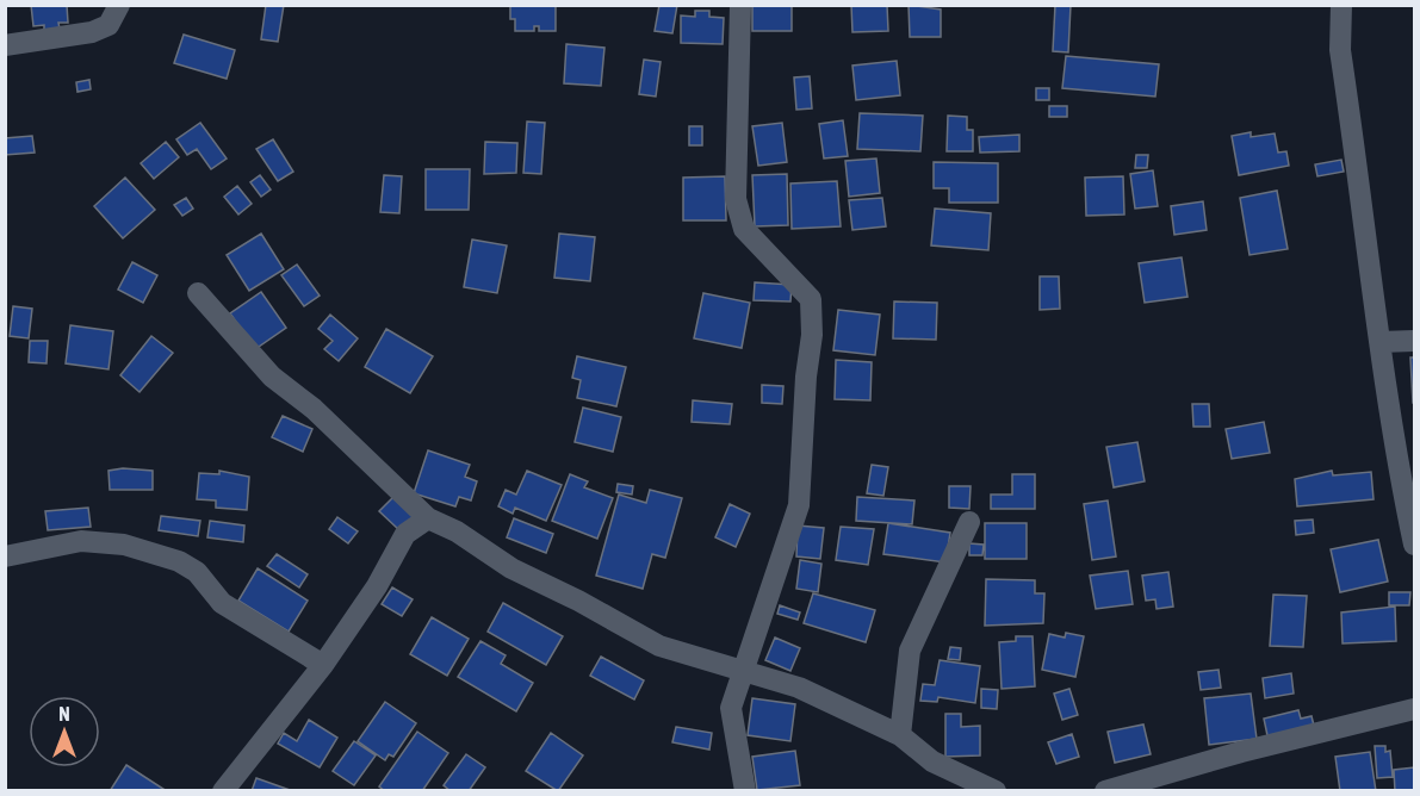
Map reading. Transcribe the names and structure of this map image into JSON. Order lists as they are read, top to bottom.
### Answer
{
  "north": "top"
}
